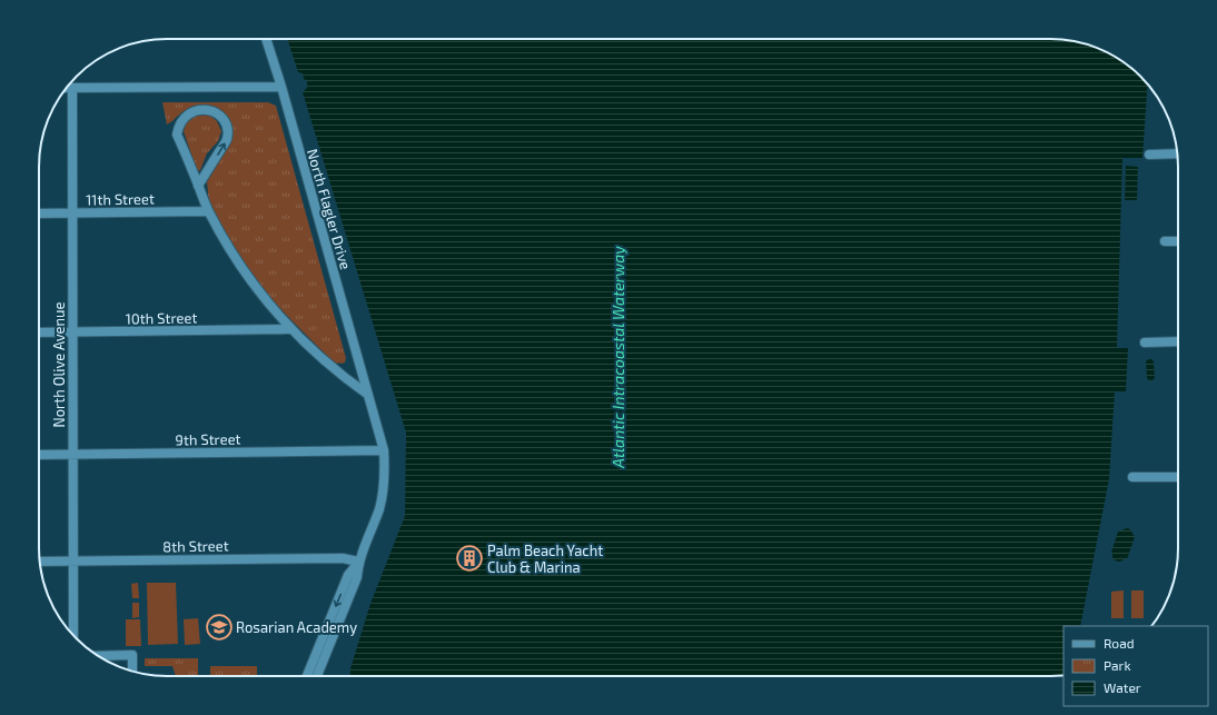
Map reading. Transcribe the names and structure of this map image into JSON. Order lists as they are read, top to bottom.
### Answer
{
  "streets": {
    "street": [
      "11th Street",
      "North Flagler Drive",
      "10th Street",
      "North Olive Avenue",
      "9th Street",
      "8th Street"
    ]
  },
  "crossings": [
    ["11th Street", "North Olive Avenue"],
    ["North Flagler Drive", "9th Street"],
    ["North Flagler Drive", "8th Street"],
    ["10th Street", "North Olive Avenue"],
    ["North Olive Avenue", "9th Street"],
    ["North Olive Avenue", "8th Street"]
  ],
  "water": ["Atlantic Intracoastal Waterway"],
  "places": {
    "building": ["Palm Beach Yacht Club & Marina"],
    "school or university": ["Rosarian Academy"]
  },
  "legend": ["Road", "Park", "Water"]
}
